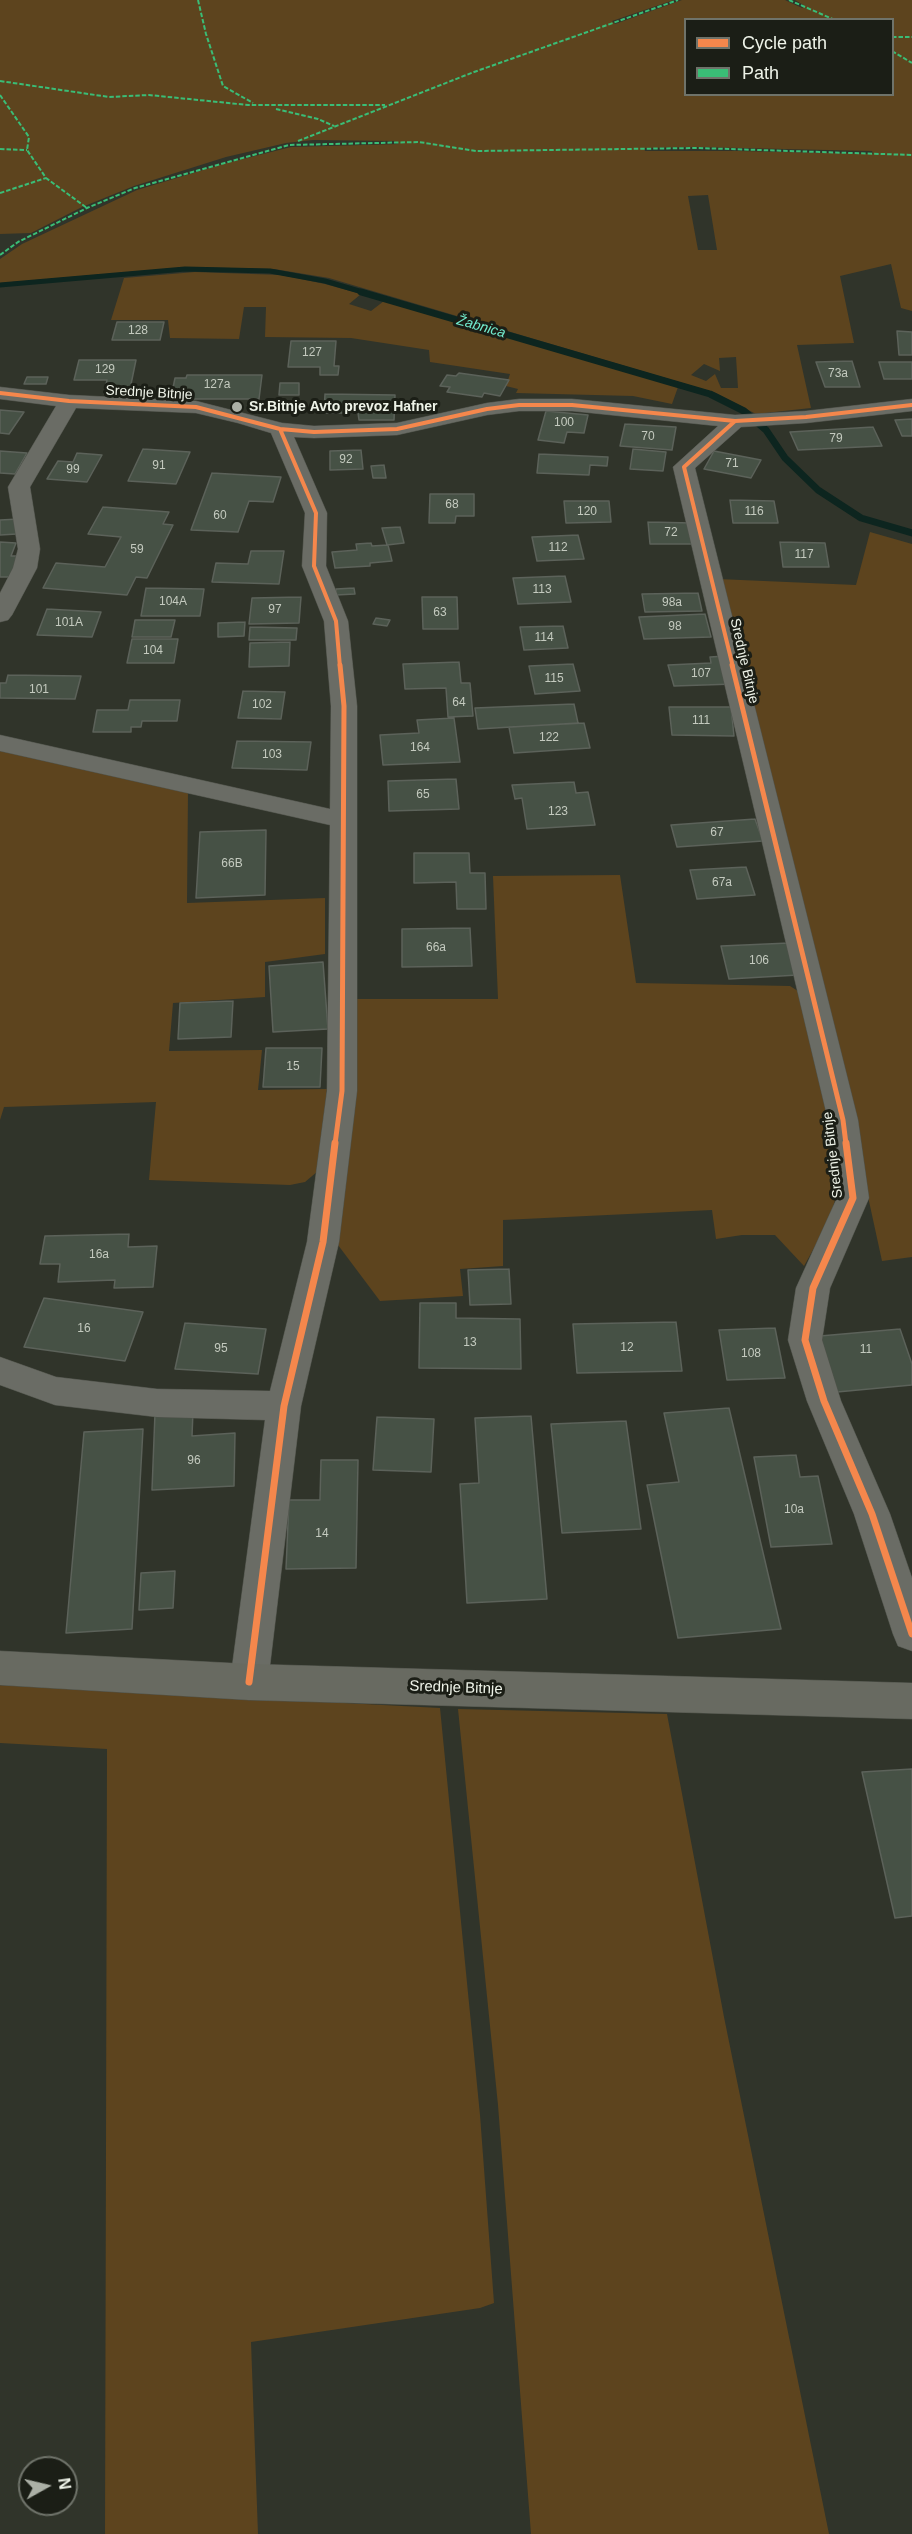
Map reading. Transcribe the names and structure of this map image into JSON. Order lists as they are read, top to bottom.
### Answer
{
  "streets": {
    "main road": ["Srednje Bitnje"]
  },
  "water": ["Žabnica"],
  "places": ["Sr.Bitnje Avto prevoz Hafner"],
  "house_numbers": [
    "128",
    "127",
    "129",
    "73a",
    "127a",
    "100",
    "70",
    "79",
    "92",
    "71",
    "91",
    "99",
    "68",
    "120",
    "116",
    "60",
    "72",
    "112",
    "59",
    "117",
    "113",
    "104A",
    "98a",
    "97",
    "63",
    "101A",
    "98",
    "114",
    "104",
    "107",
    "115",
    "101",
    "64",
    "102",
    "111",
    "122",
    "164",
    "103",
    "65",
    "123",
    "67",
    "66B",
    "67a",
    "66a",
    "106",
    "15",
    "16a",
    "16",
    "13",
    "12",
    "95",
    "11",
    "108",
    "96",
    "10a",
    "14"
  ],
  "legend": ["Cycle path", "Path"],
  "north": "right"
}
